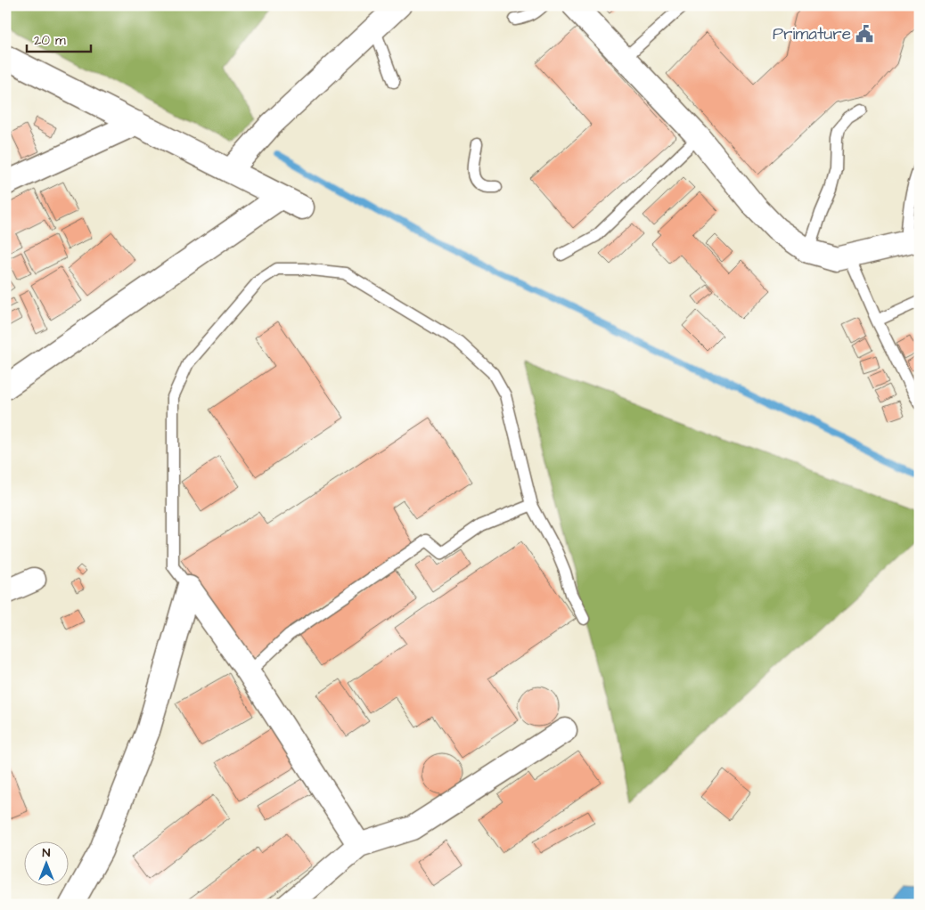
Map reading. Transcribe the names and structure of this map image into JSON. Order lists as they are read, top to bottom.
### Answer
{
  "places": {
    "public building": ["Primature"]
  },
  "scale_bar": "20 m",
  "north": "top"
}
